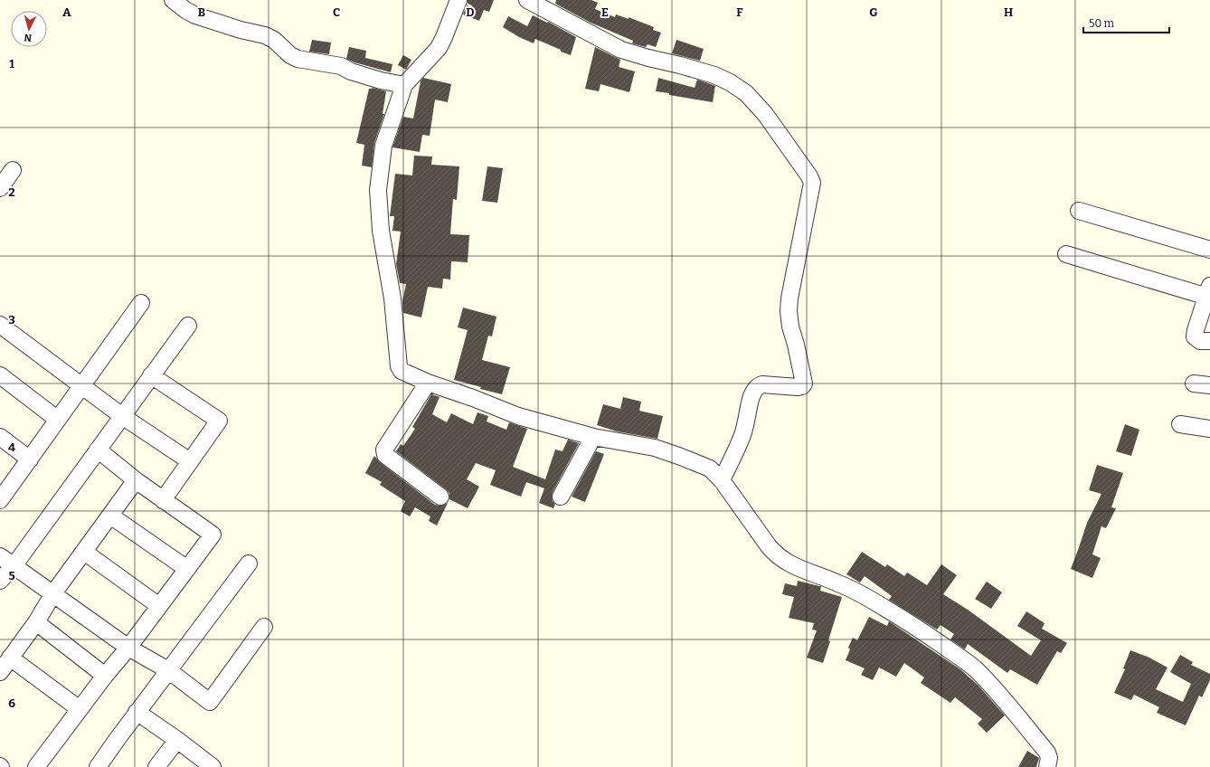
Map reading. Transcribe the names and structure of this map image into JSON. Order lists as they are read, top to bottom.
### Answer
{
  "scale_bar": "50 m",
  "north": "bottom",
  "grid": {
    "columns": [
      "A",
      "B",
      "C",
      "D",
      "E",
      "F",
      "G",
      "H"
    ],
    "rows": [
      "1",
      "2",
      "3",
      "4",
      "5",
      "6"
    ]
  }
}
